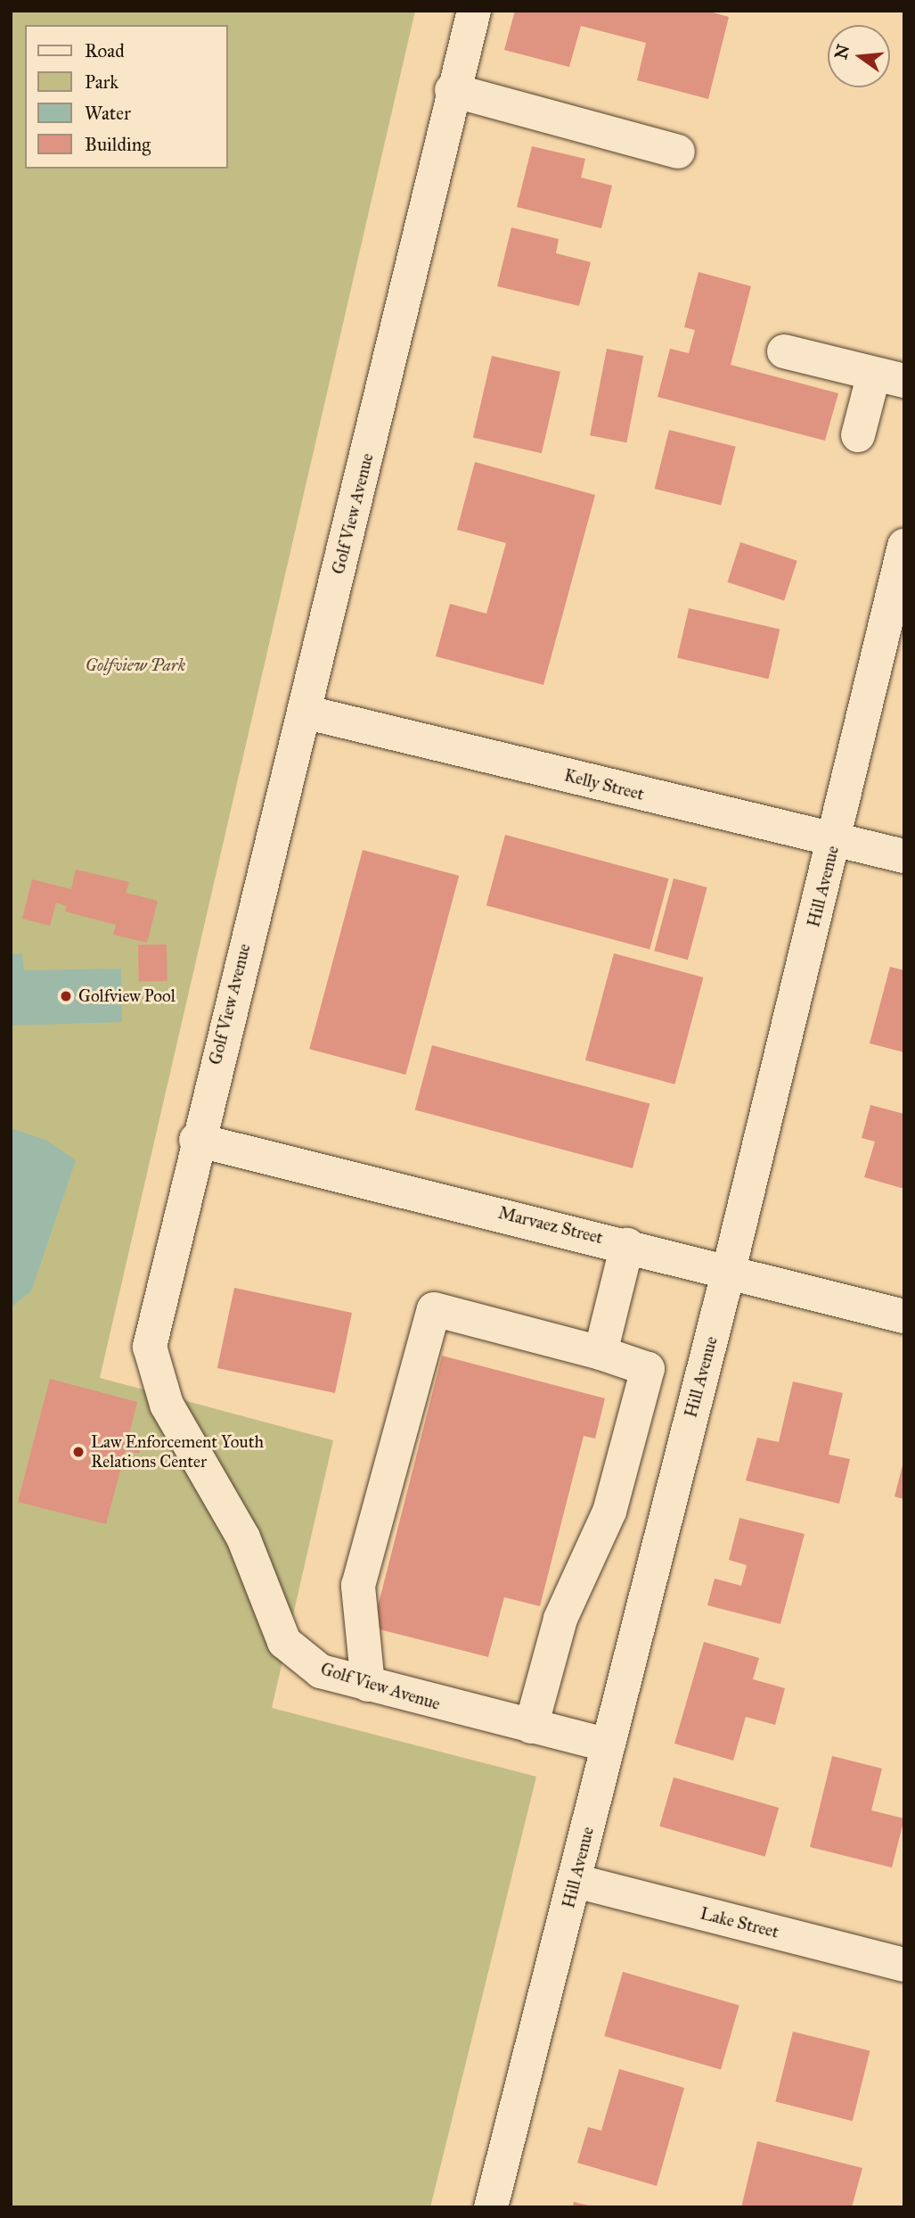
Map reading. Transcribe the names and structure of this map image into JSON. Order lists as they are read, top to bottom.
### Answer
{
  "streets": {
    "street": [
      "Golf View Avenue",
      "Kelly Street",
      "Hill Avenue",
      "Marvaez Street",
      "Lake Street"
    ]
  },
  "crossings": [
    ["Golf View Avenue", "Kelly Street"],
    ["Golf View Avenue", "Hill Avenue"],
    ["Golf View Avenue", "Marvaez Street"],
    ["Kelly Street", "Hill Avenue"],
    ["Hill Avenue", "Marvaez Street"],
    ["Hill Avenue", "Lake Street"]
  ],
  "parks": ["Golfview Park"],
  "places": ["Golfview Pool", "Law Enforcement Youth Relations Center"],
  "legend": [
    "Road",
    "Park",
    "Water",
    "Building"
  ],
  "north": "left"
}
